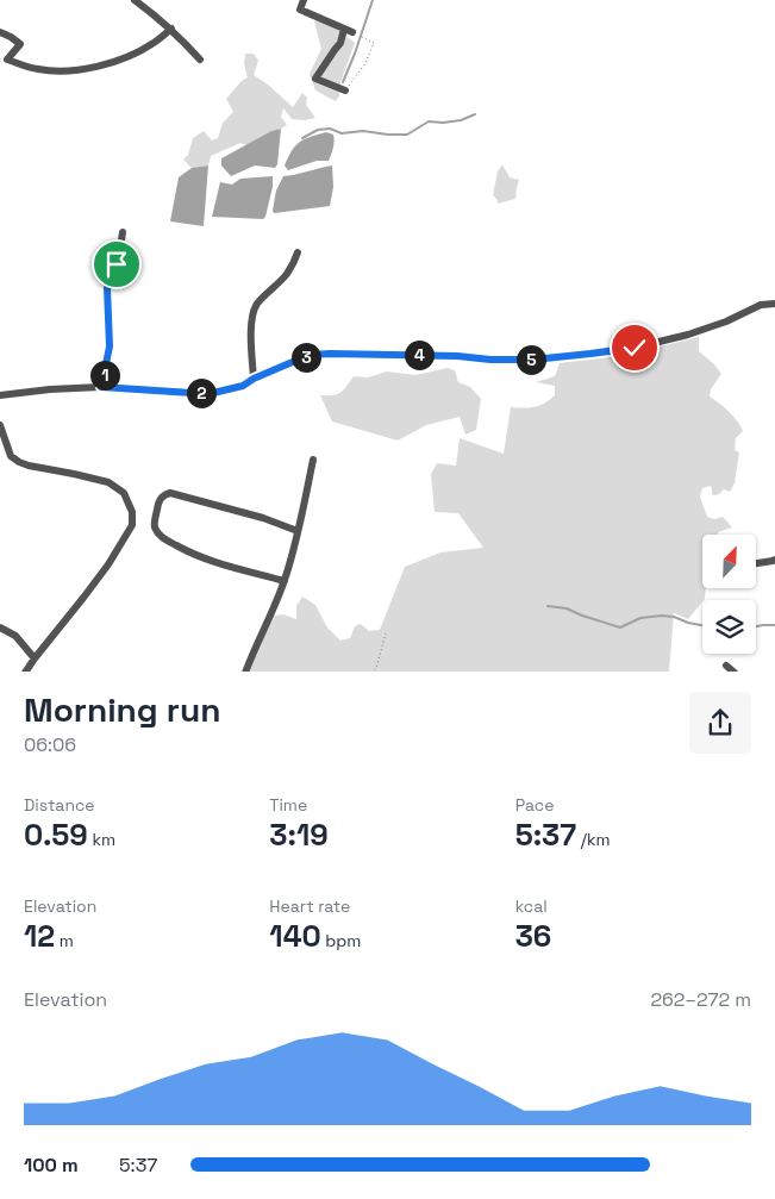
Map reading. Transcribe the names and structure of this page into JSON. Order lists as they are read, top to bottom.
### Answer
{
  "north": "top right",
  "page": {
    "pins": [
      "4",
      "3",
      "5",
      "1",
      "2"
    ],
    "heading": ["Morning run", "06:06"],
    "stats": [
      ["Distance", "0.59 km"],
      ["Time", "3:19"],
      ["Pace", "5:37 /km"],
      ["Elevation", "12 m"],
      ["Heart rate", "140 bpm"],
      ["kcal", "36"]
    ],
    "chart": ["Elevation", "262–272 m"],
    "list": [
      {
        "name": "100 m",
        "note": "5:37"
      }
    ]
  }
}
